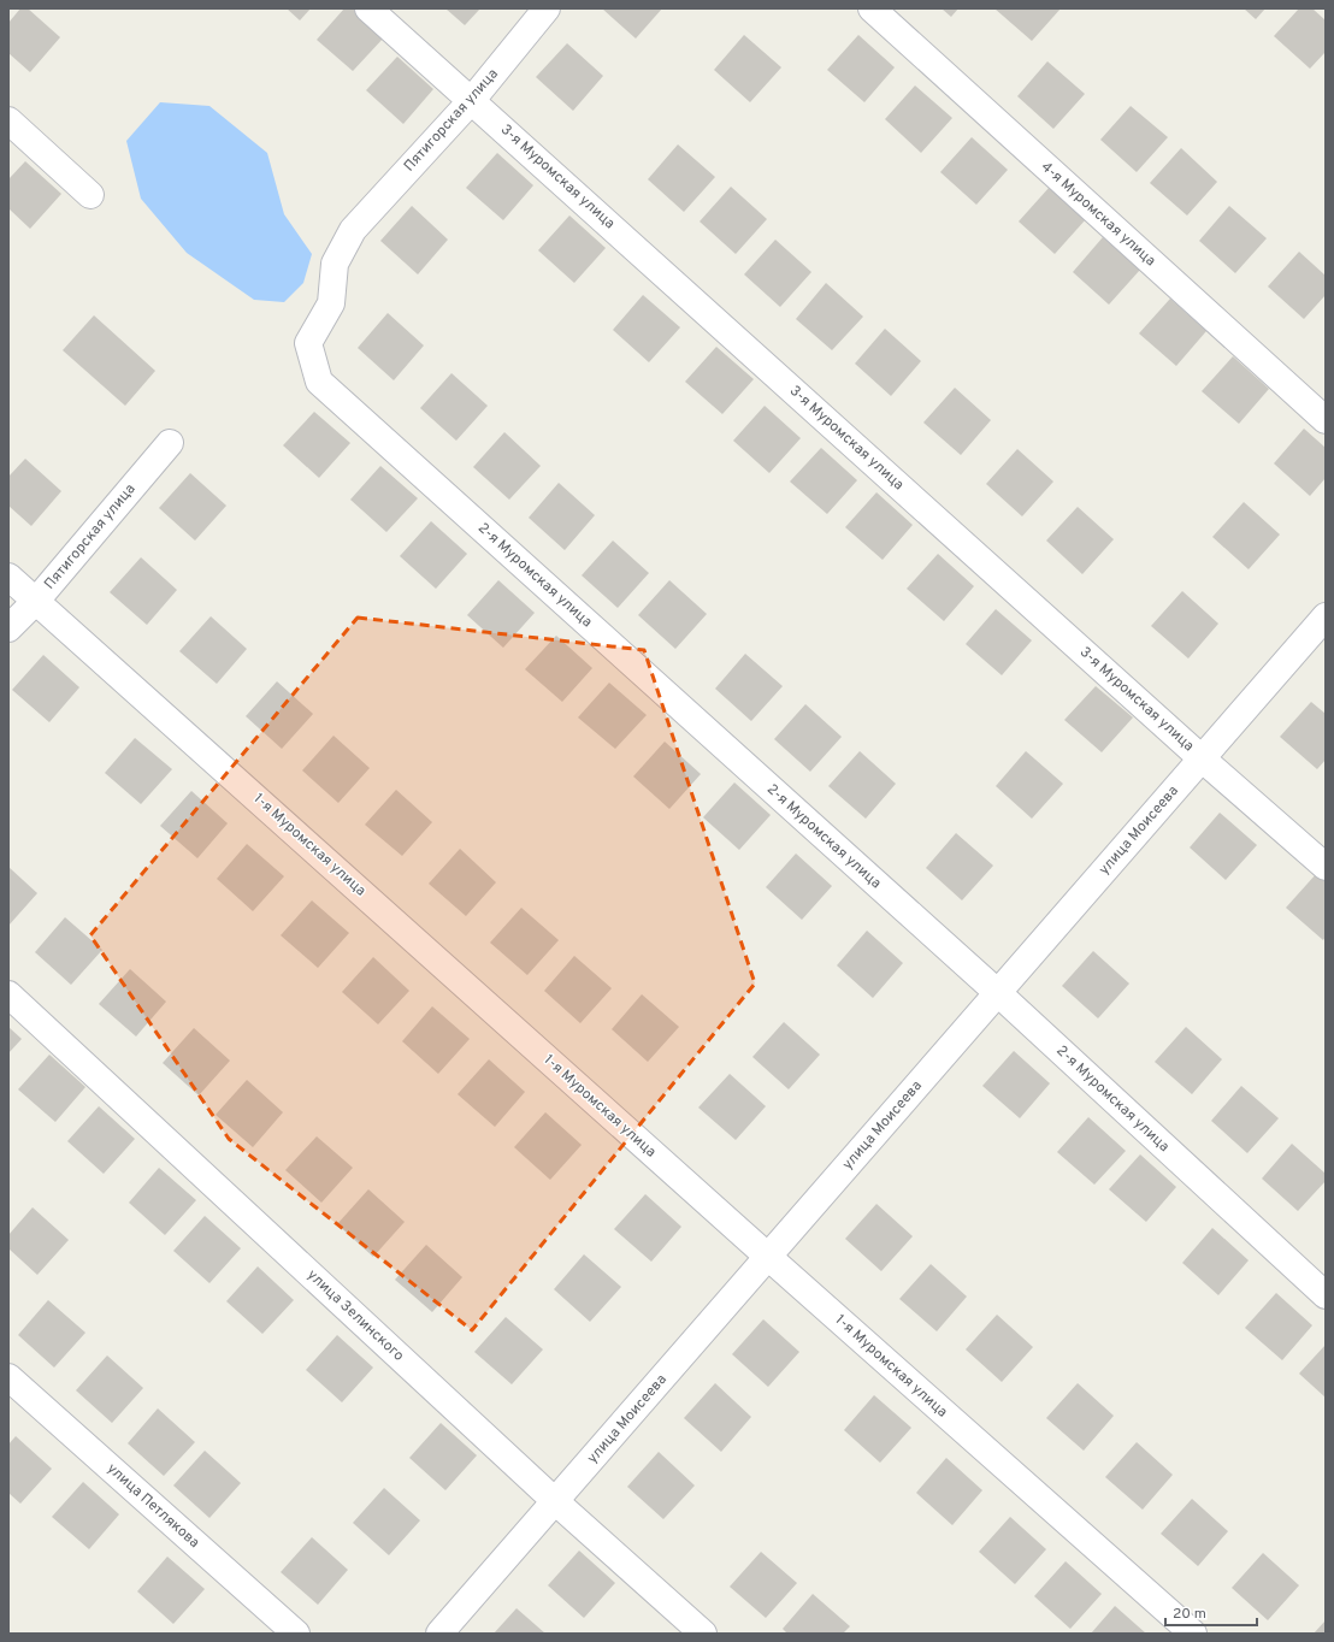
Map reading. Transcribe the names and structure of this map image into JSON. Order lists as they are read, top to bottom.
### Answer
{
  "streets": {
    "street": [
      "Пятигорская улица",
      "3-я Муромская улица",
      "4-я Муромская улица",
      "2-я Муромская улица",
      "улица Моисеева",
      "1-я Муромская улица",
      "улица Зелинского",
      "улица Петлякова"
    ]
  },
  "crossings": [
    ["Пятигорская улица", "3-я Муромская улица"],
    ["Пятигорская улица", "2-я Муромская улица"],
    ["Пятигорская улица", "1-я Муромская улица"],
    ["3-я Муромская улица", "улица Моисеева"],
    ["2-я Муромская улица", "улица Моисеева"],
    ["улица Моисеева", "1-я Муромская улица"],
    ["улица Моисеева", "улица Зелинского"]
  ],
  "scale_bar": "20 m"
}
